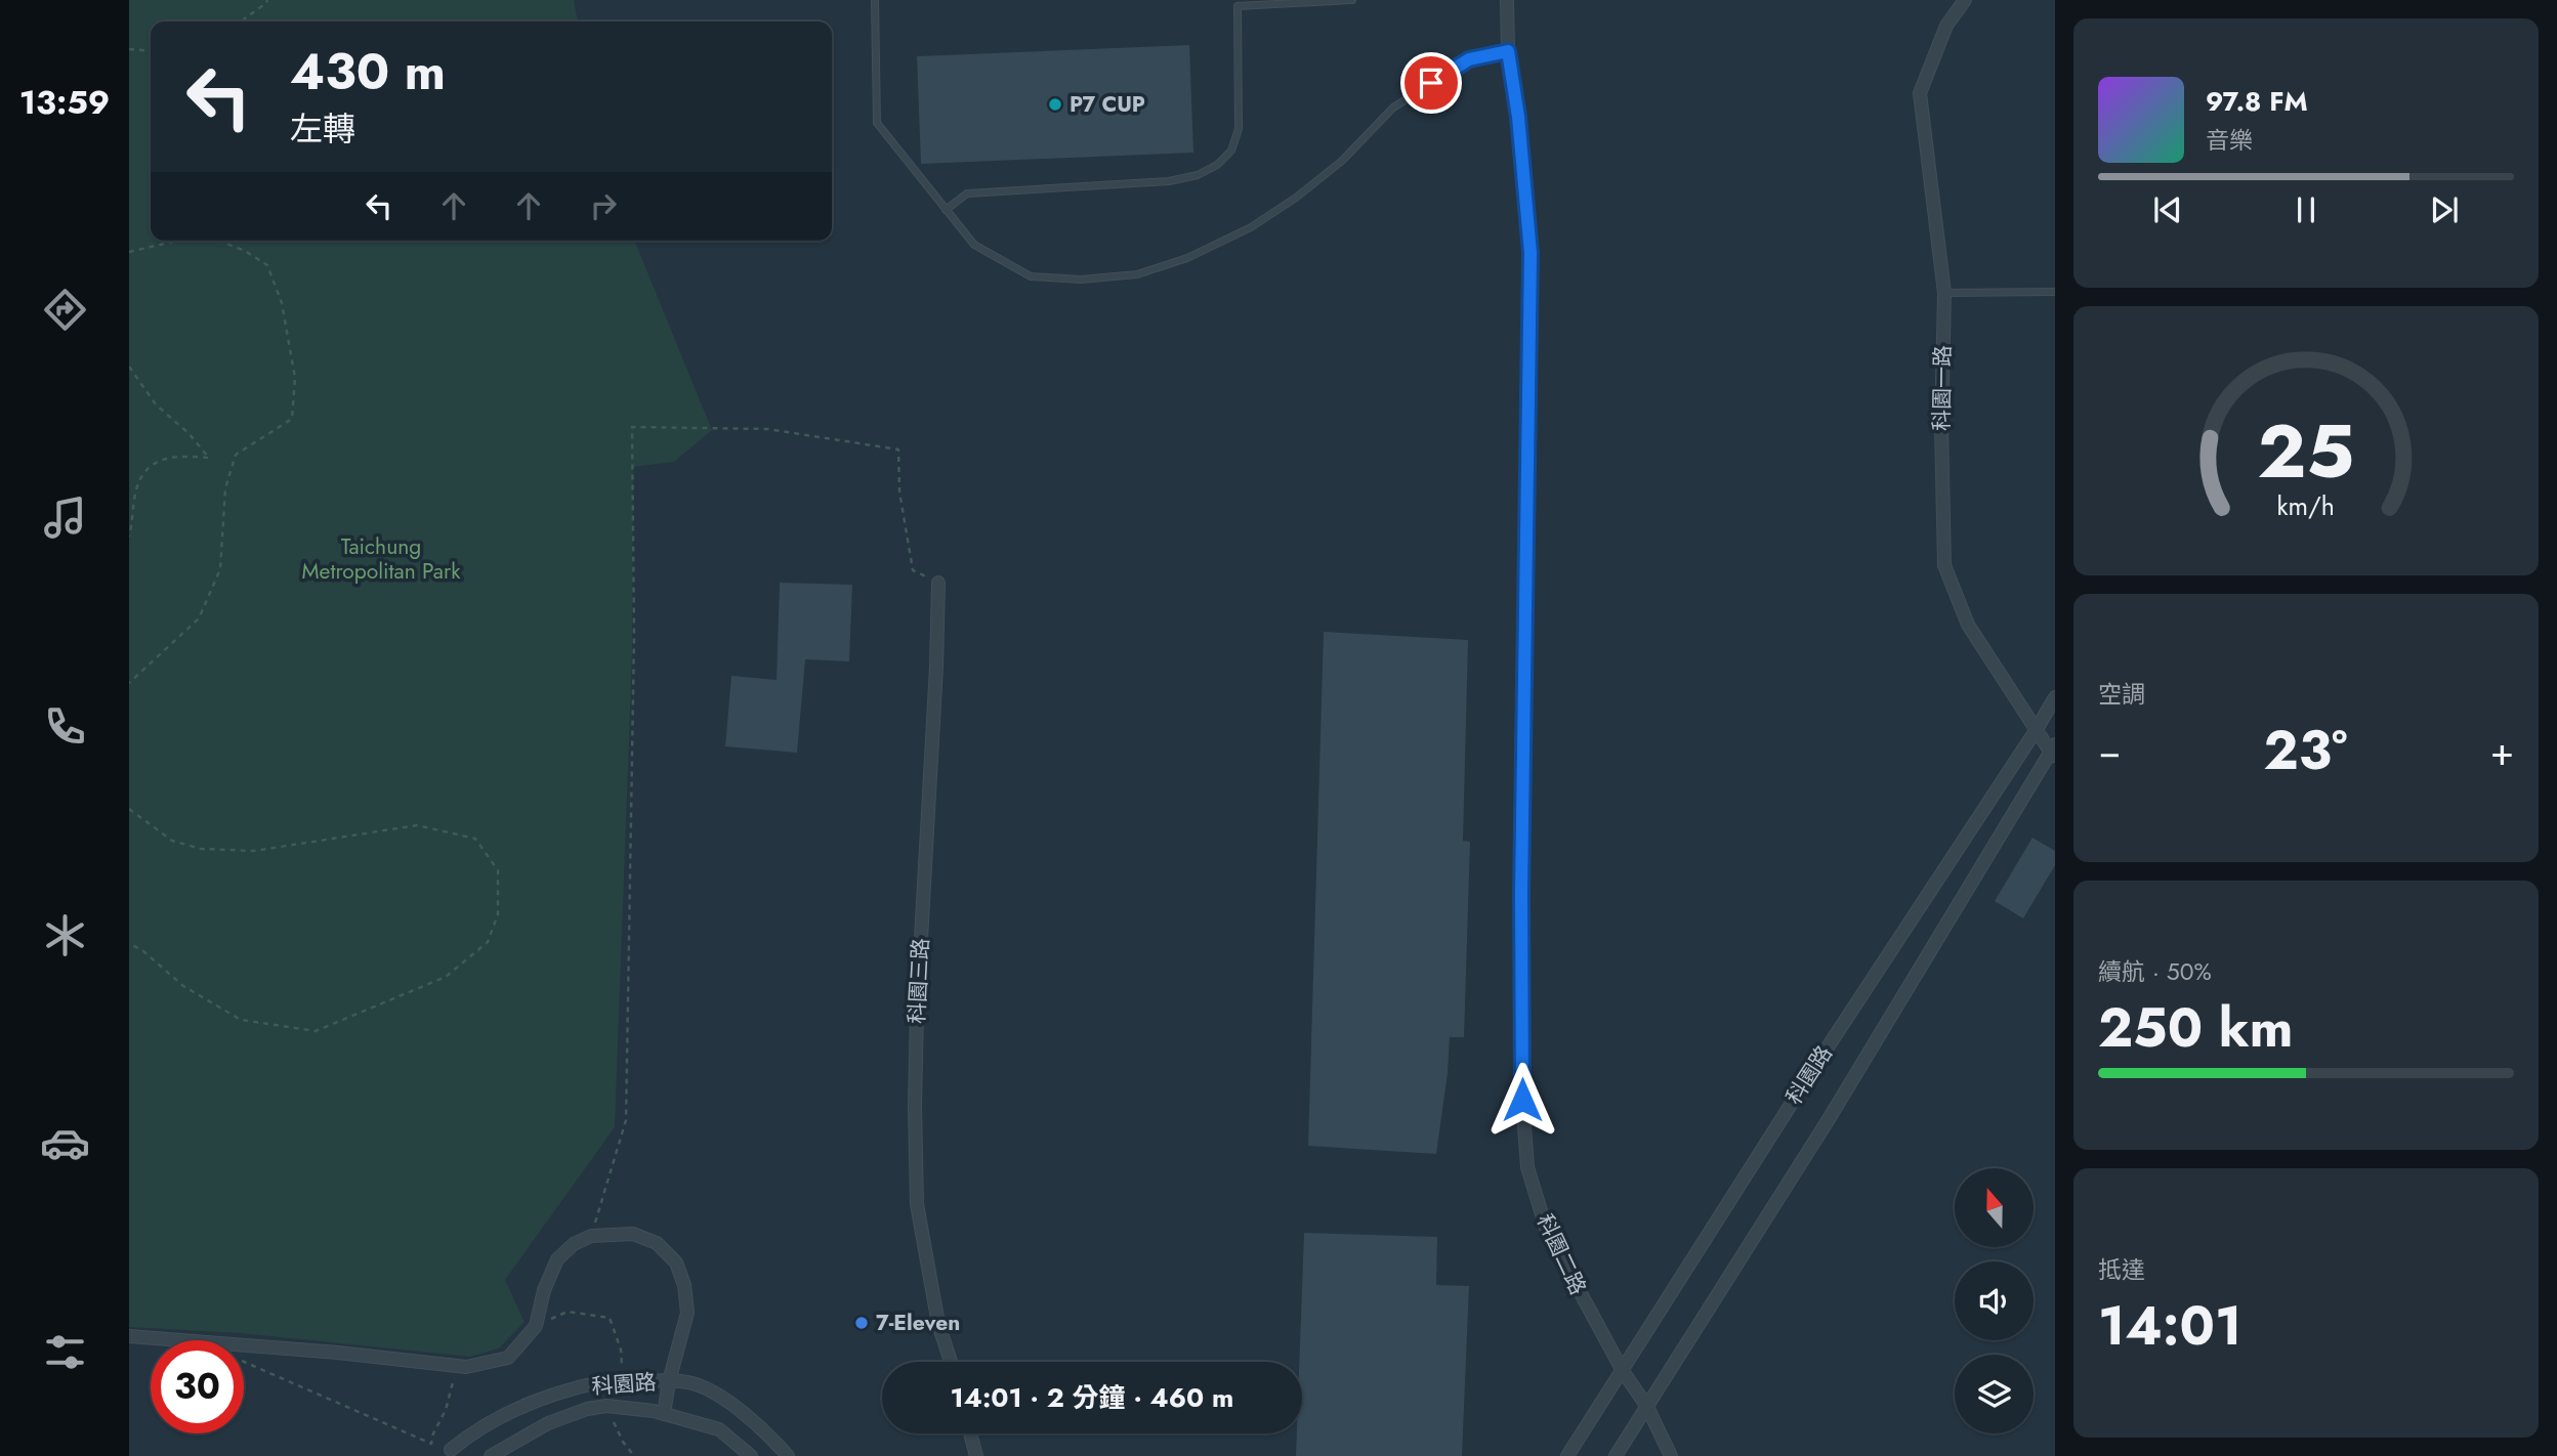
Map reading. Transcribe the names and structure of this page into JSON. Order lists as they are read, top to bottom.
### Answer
{
  "streets": {
    "street": [
      "科園一路",
      "科園三路",
      "科園路",
      "科園二路"
    ]
  },
  "crossings": [
    ["科園一路", "科園路"],
    ["科園路", "科園二路"]
  ],
  "parks": ["Taichung Metropolitan Park"],
  "places": ["P7 CUP", "7-Eleven"],
  "north": "top",
  "page": {
    "tabs": "13:59",
    "turn": ["430 m", "左轉"],
    "song": ["97.8 FM", "音樂"],
    "tile": [
      "空調",
      ["續航 · 50%", "250 km"],
      ["抵達", "14:01"]
    ],
    "heat": ["−", "23°", "+"],
    "limit": "30",
    "trip": "14:01 · 2 分鐘 · 460 m",
    "gauge": ["25", "km/h"]
  }
}
